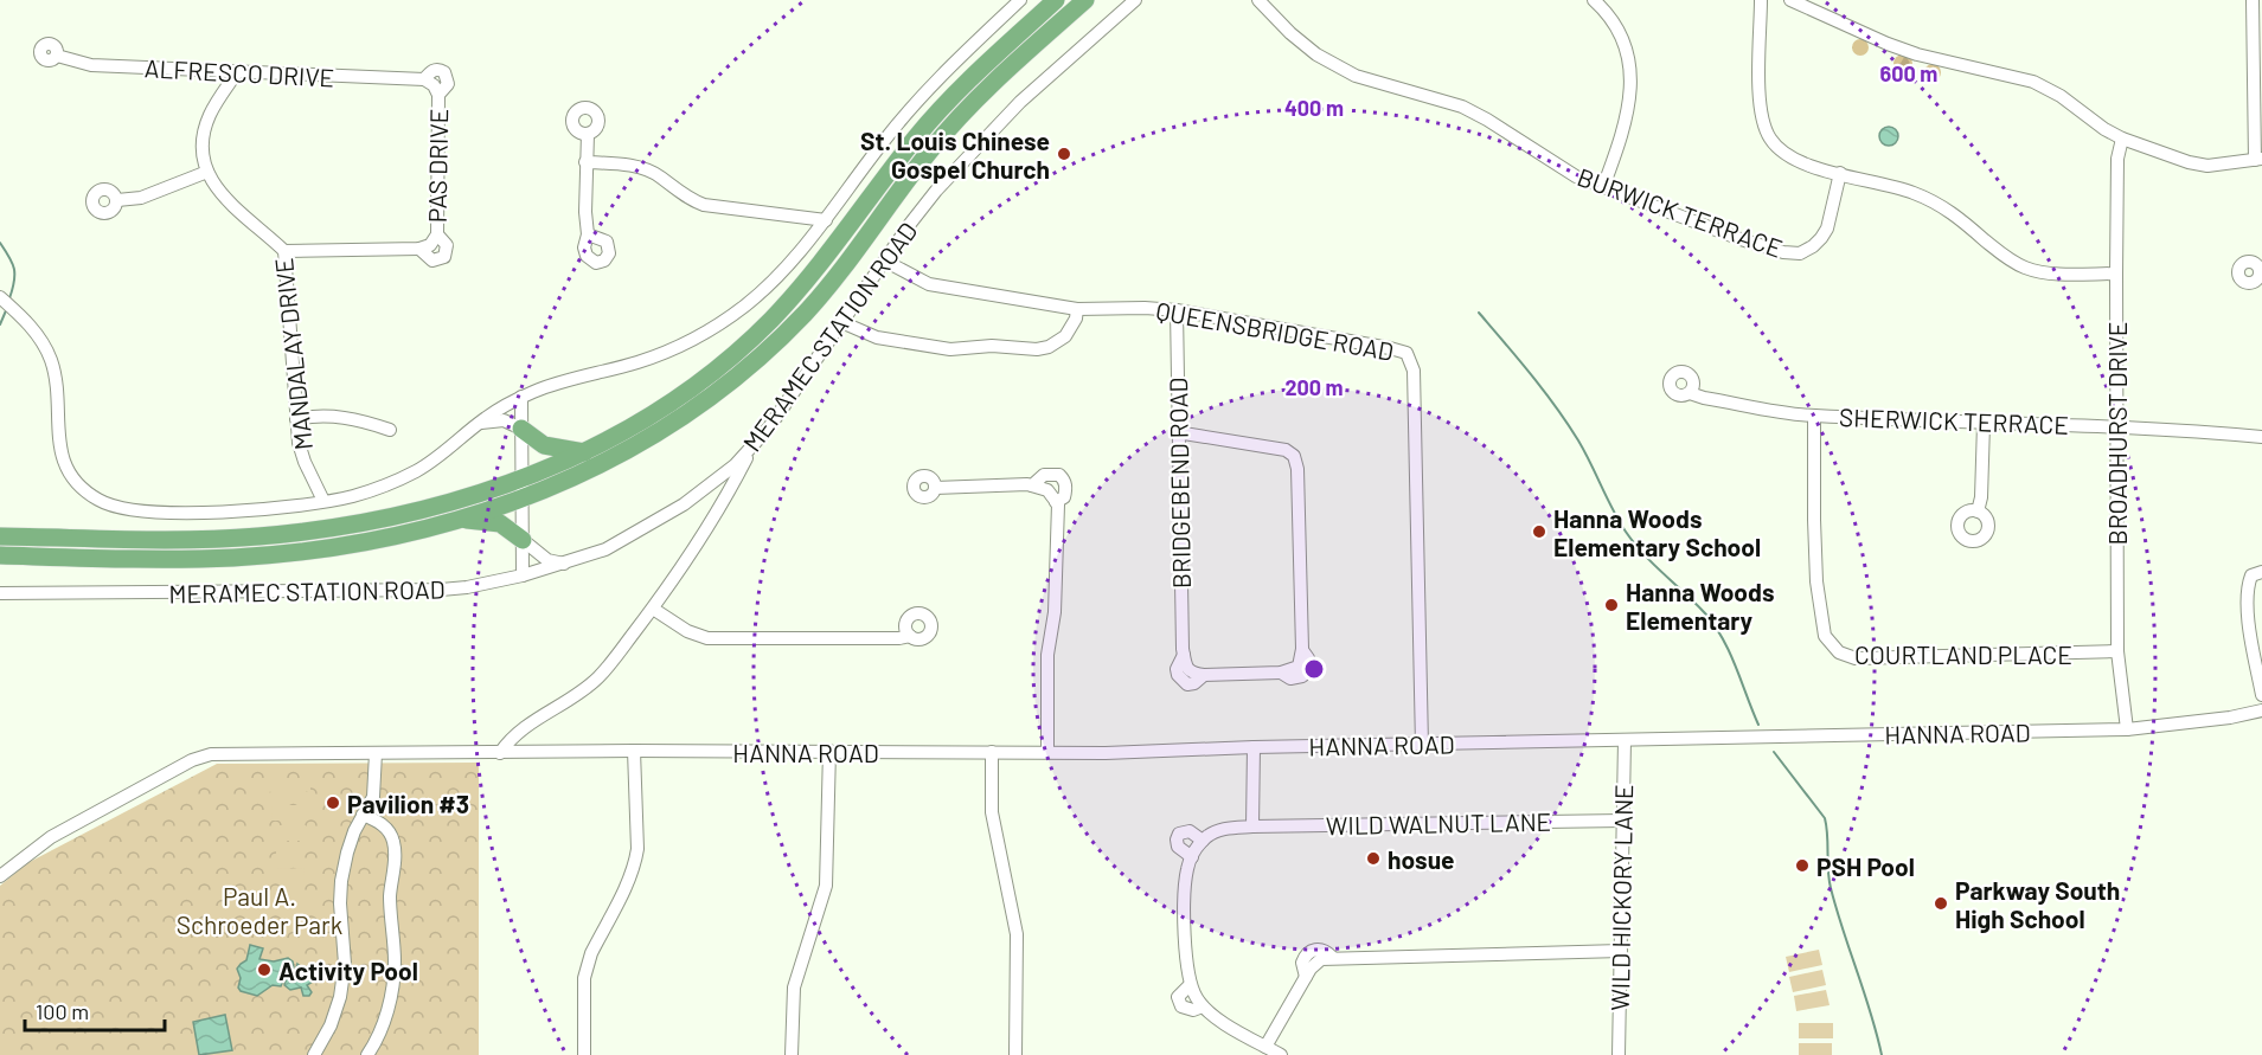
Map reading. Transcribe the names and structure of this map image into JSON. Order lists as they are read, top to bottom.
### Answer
{
  "streets": {
    "street": [
      "ALFRESCO DRIVE",
      "PAS DRIVE",
      "BURWICK TERRACE",
      "QUEENSBRIDGE ROAD",
      "MERAMEC STATION ROAD",
      "MANDALAY DRIVE",
      "SHERWICK TERRACE",
      "BROADHURST DRIVE",
      "BRIDGEBEND ROAD",
      "COURTLAND PLACE",
      "HANNA ROAD",
      "WILD WALNUT LANE",
      "WILD HICKORY LANE"
    ]
  },
  "crossings": [
    ["ALFRESCO DRIVE", "PAS DRIVE"],
    ["ALFRESCO DRIVE", "MANDALAY DRIVE"],
    ["PAS DRIVE", "MANDALAY DRIVE"],
    ["QUEENSBRIDGE ROAD", "MERAMEC STATION ROAD"],
    ["QUEENSBRIDGE ROAD", "BRIDGEBEND ROAD"],
    ["QUEENSBRIDGE ROAD", "HANNA ROAD"],
    ["SHERWICK TERRACE", "BROADHURST DRIVE"],
    ["SHERWICK TERRACE", "COURTLAND PLACE"],
    ["BROADHURST DRIVE", "COURTLAND PLACE"],
    ["BROADHURST DRIVE", "HANNA ROAD"],
    ["HANNA ROAD", "WILD HICKORY LANE"],
    ["WILD WALNUT LANE", "WILD HICKORY LANE"]
  ],
  "parks": ["Paul A. Schroeder Park"],
  "places": [
    "St. Louis Chinese Gospel Church",
    "Hanna Woods Elementary School",
    "Hanna Woods Elementary",
    "Pavilion #3",
    "hosue",
    "PSH Pool",
    "Parkway South High School",
    "Activity Pool"
  ],
  "scale_bar": "100 m",
  "rings": ["600 m", "400 m", "200 m"]
}
